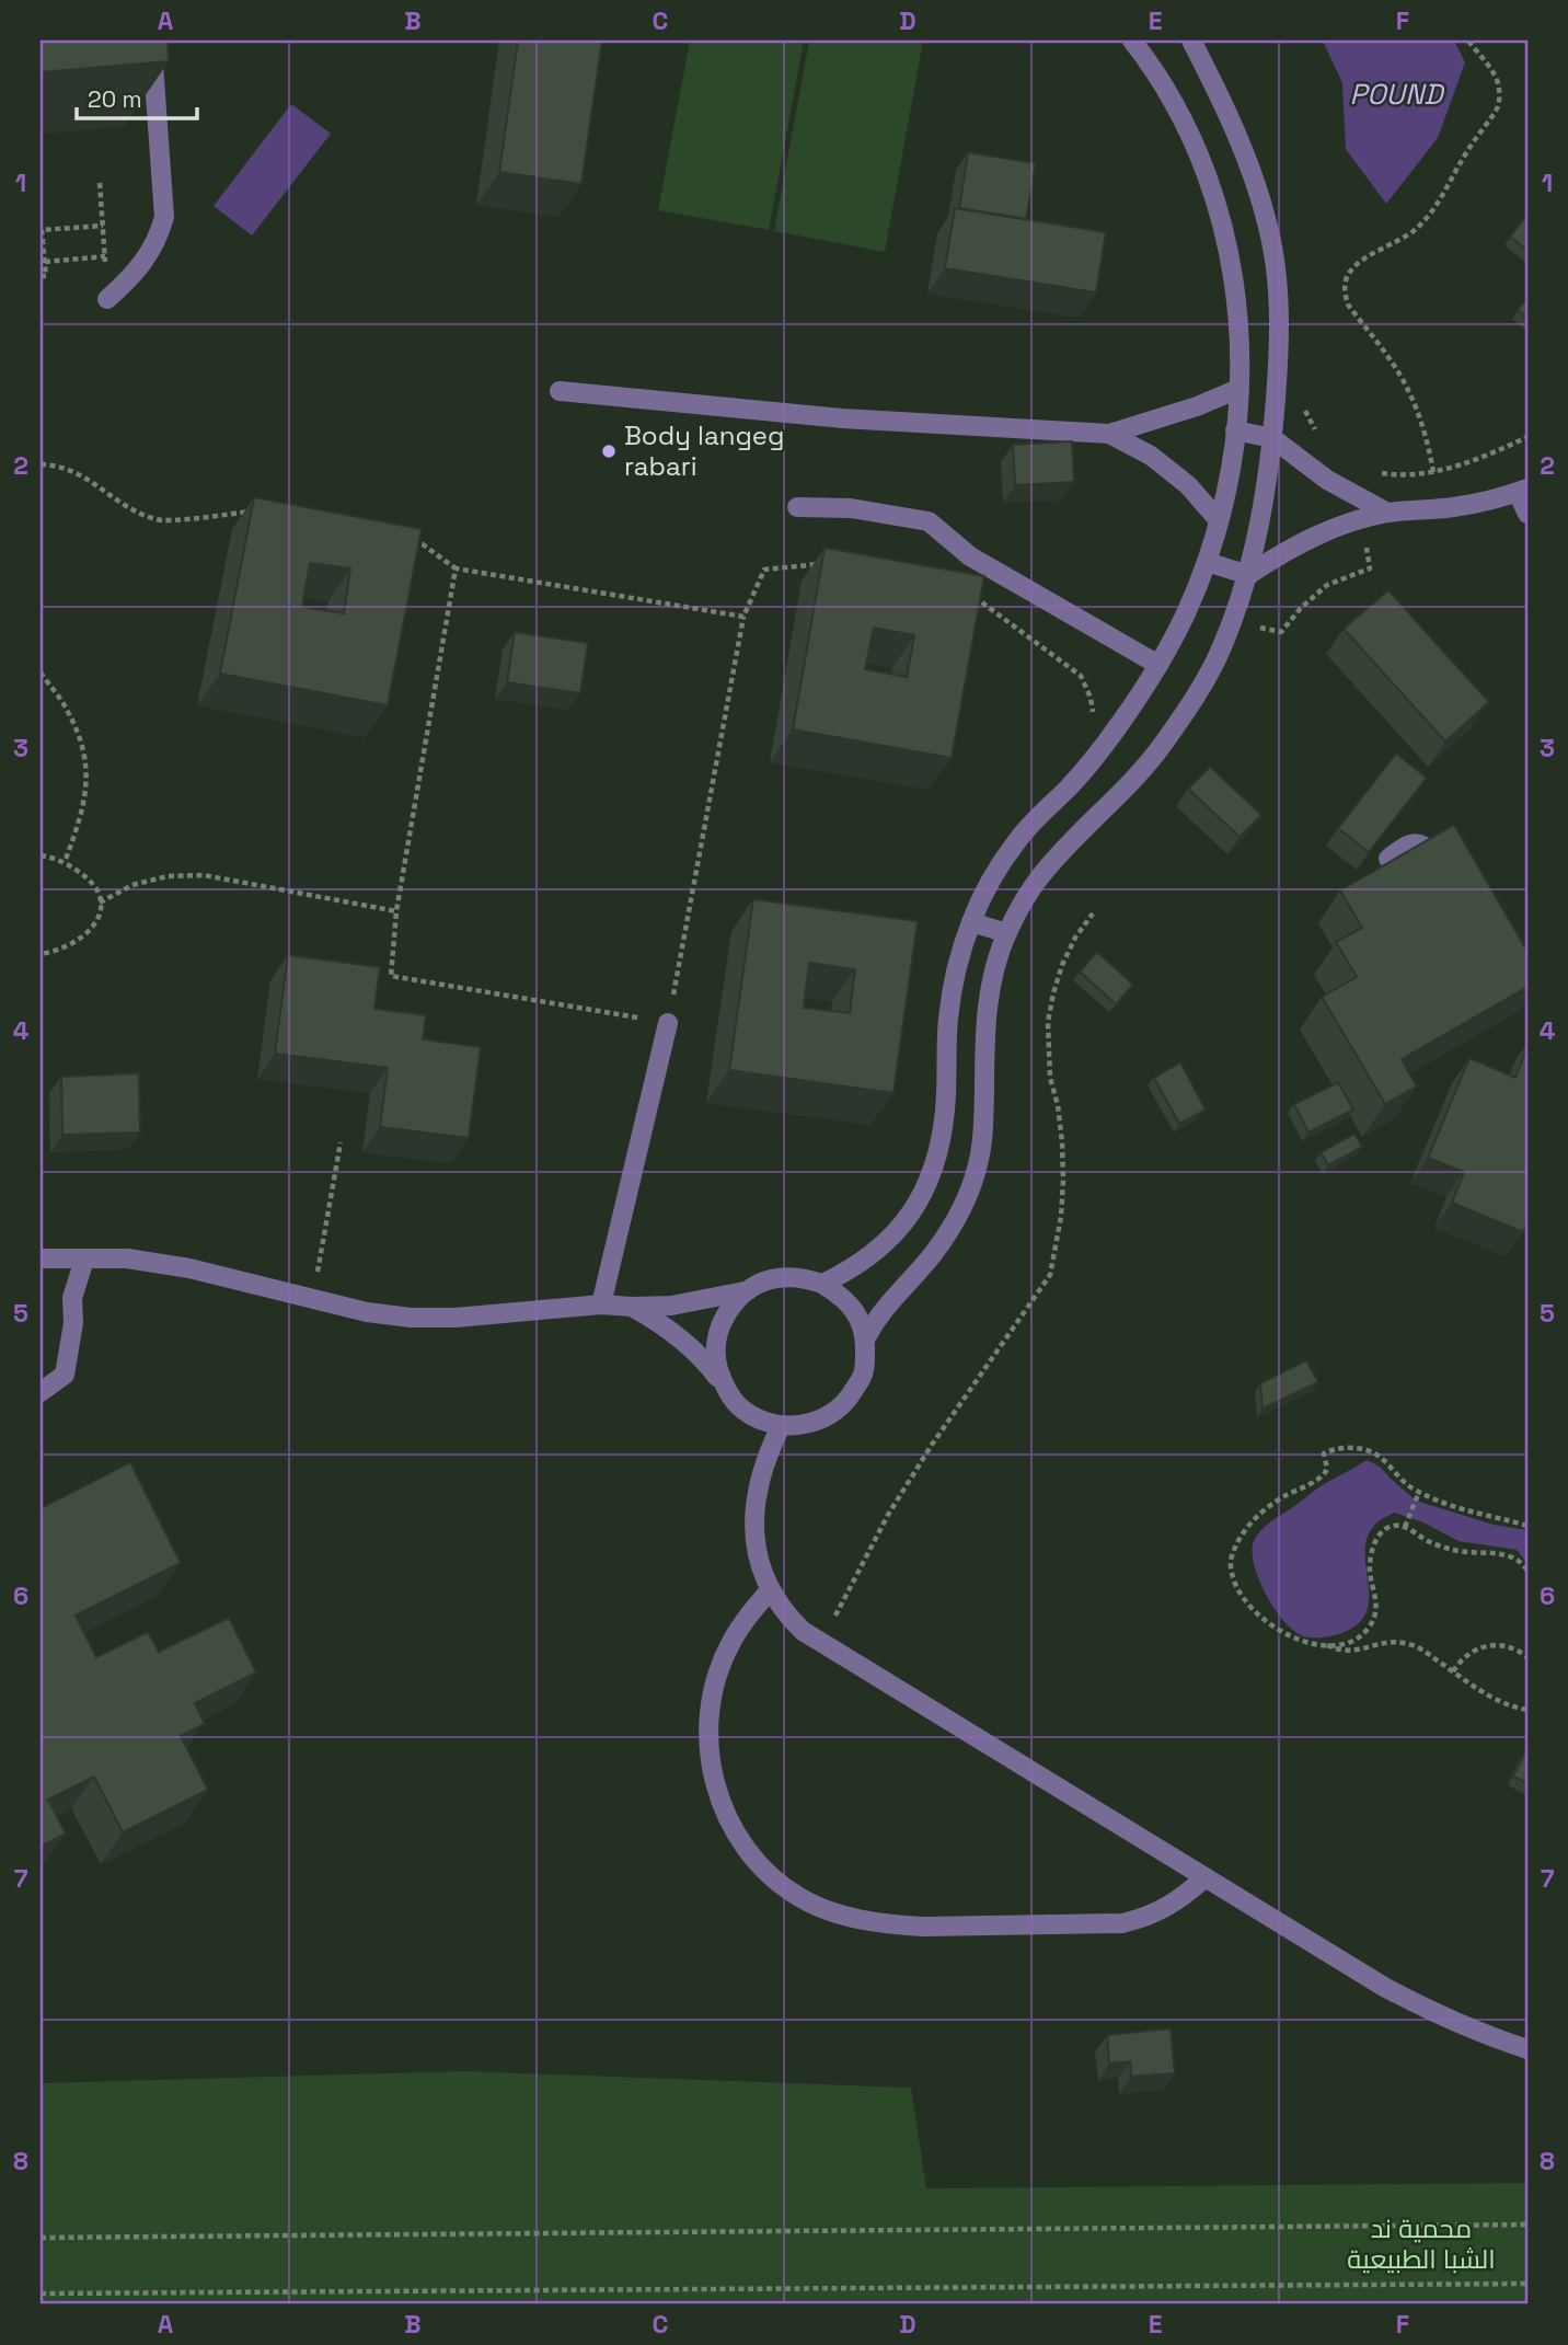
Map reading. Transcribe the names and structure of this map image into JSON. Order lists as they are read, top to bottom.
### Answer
{
  "water": ["POUND"],
  "parks": ["محمية ند الشبا الطبيعية"],
  "places": ["Body langeg rabari"],
  "scale_bar": "20 m",
  "grid": {
    "columns": [
      "A",
      "B",
      "C",
      "D",
      "E",
      "F"
    ],
    "rows": [
      "1",
      "2",
      "3",
      "4",
      "5",
      "6",
      "7",
      "8"
    ]
  }
}
